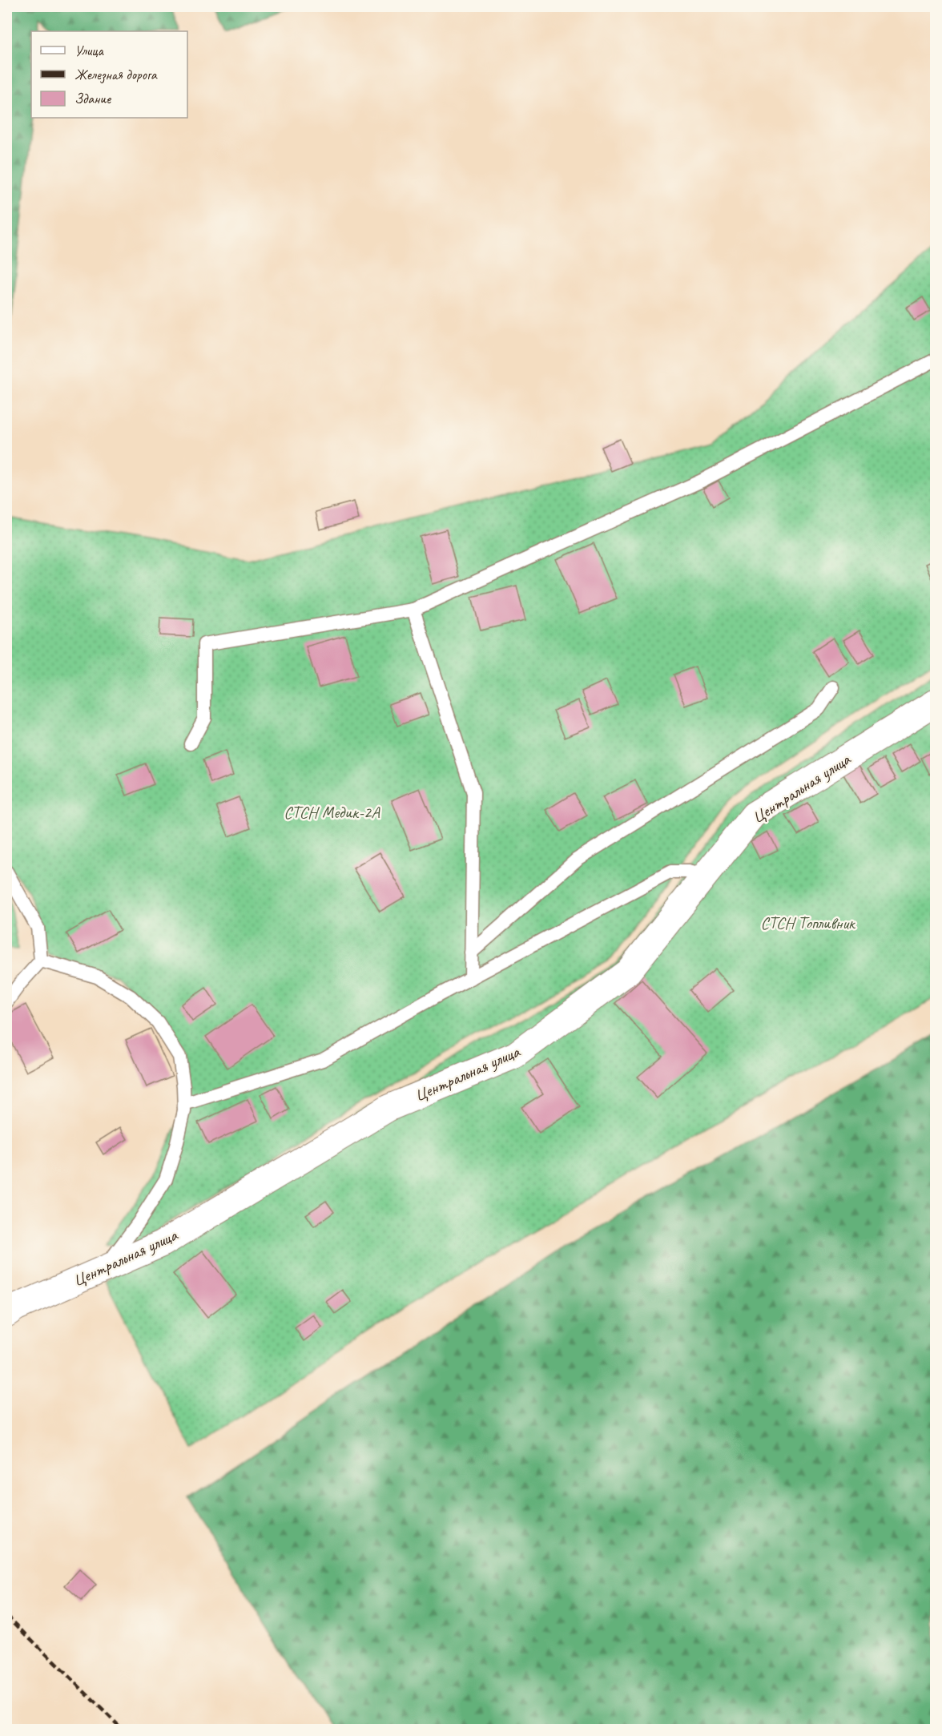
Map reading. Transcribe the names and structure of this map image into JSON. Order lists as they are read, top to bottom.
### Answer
{
  "streets": {
    "street": ["Центральная улица"]
  },
  "parks": ["СТСН Медик-2А", "СТСН Топливник"],
  "legend": ["Улица", "Железная дорога", "Здание"]
}
